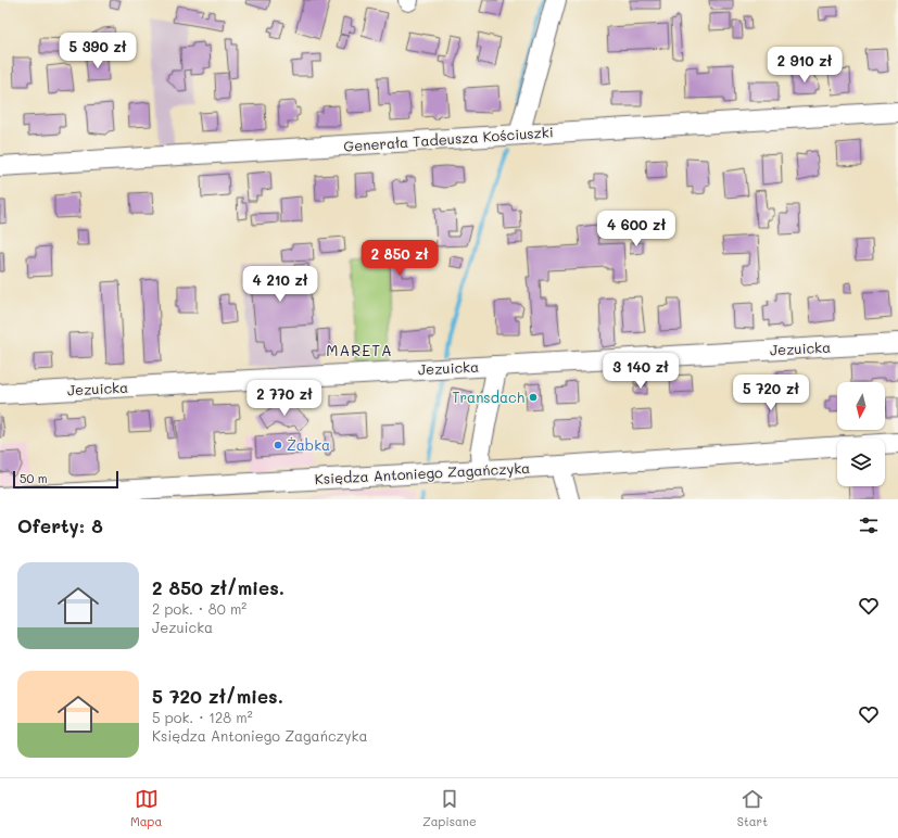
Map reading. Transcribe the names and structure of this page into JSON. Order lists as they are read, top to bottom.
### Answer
{
  "streets": {
    "street": ["Generała Tadeusza Kościuszki", "Jezuicka", "Księdza Antoniego Zagańczyka"]
  },
  "districts": ["MARETA"],
  "places": ["Transdach", "Żabka"],
  "scale_bar": "50 m",
  "north": "bottom",
  "page": {
    "price": [
      "5 390 zł",
      "2 910 zł",
      "4 600 zł",
      "2 850 zł",
      "4 210 zł",
      "3 140 zł",
      "5 720 zł",
      "2 770 zł"
    ],
    "scale": "50 m",
    "heading": "Oferty: 8",
    "list": [
      {
        "name": "2 850 zł/mies.",
        "note": "2 pok. · 80 m² · Jezuicka"
      },
      {
        "name": "5 720 zł/mies.",
        "note": "5 pok. · 128 m² · Księdza Antoniego Zagańczyka"
      }
    ],
    "tabs": ["Mapa", "Zapisane", "Start"]
  }
}
